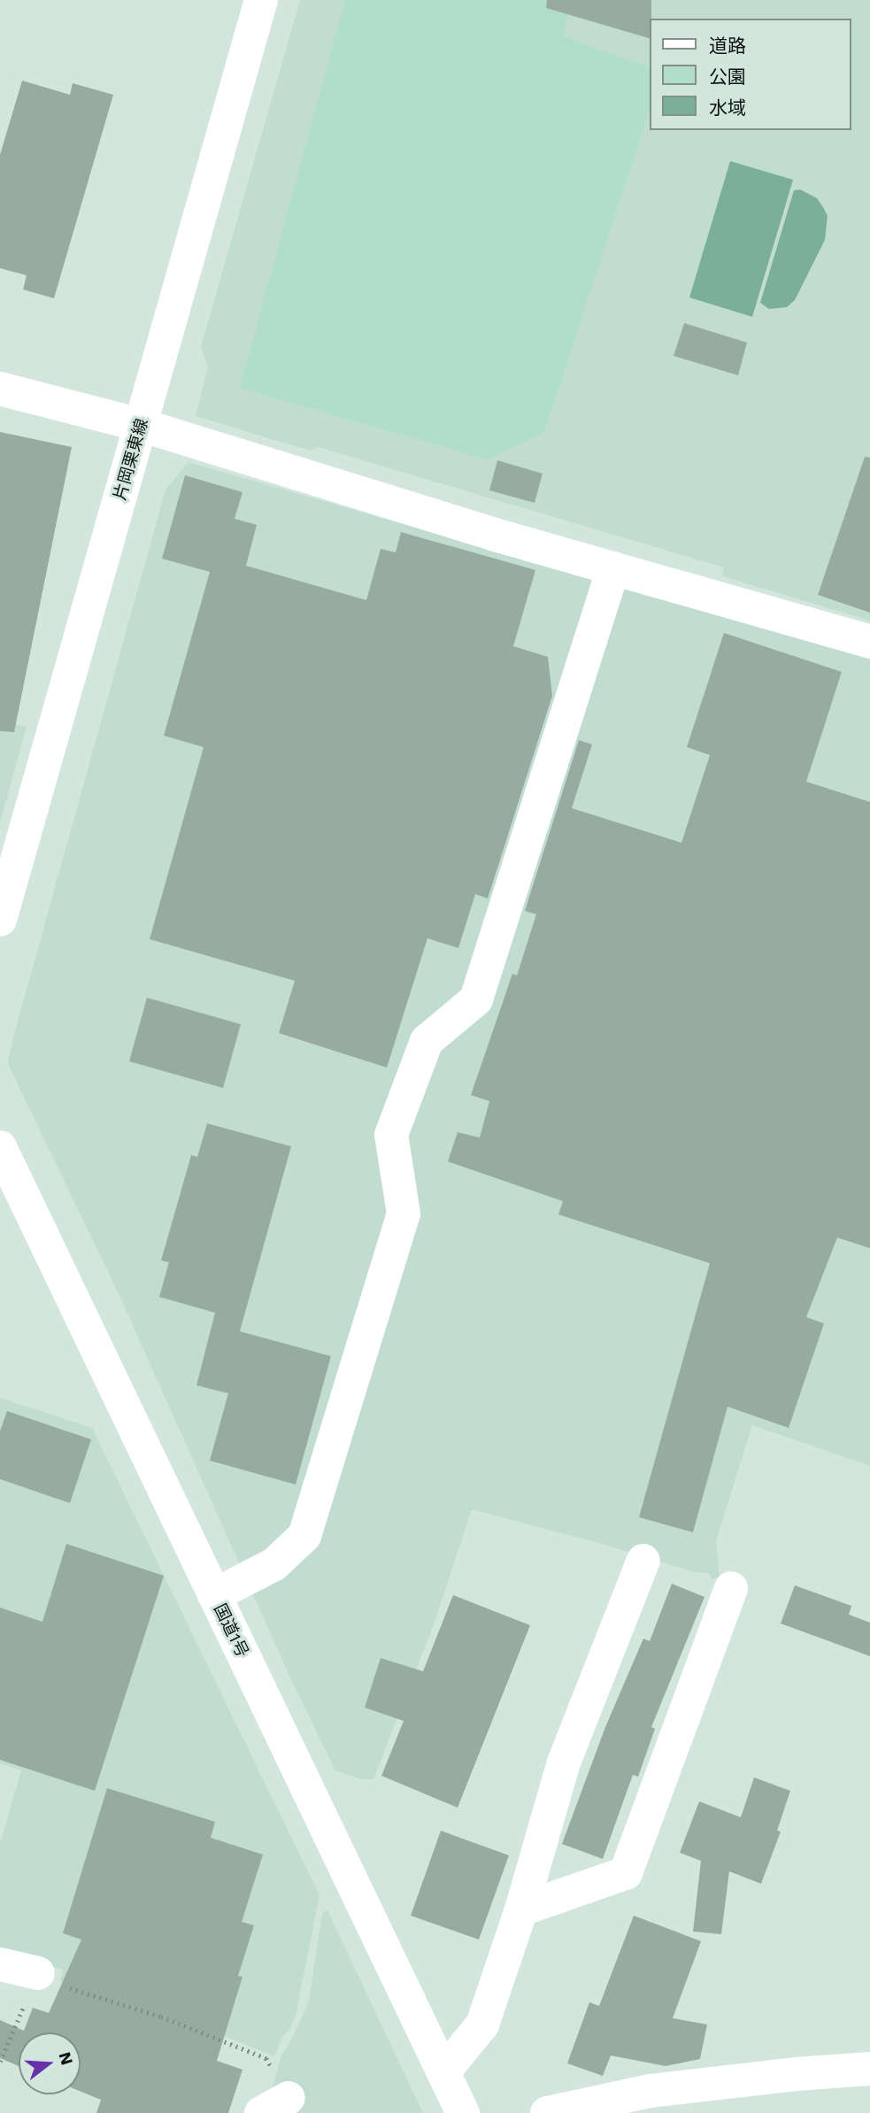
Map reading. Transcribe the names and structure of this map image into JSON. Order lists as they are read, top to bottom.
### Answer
{
  "streets": {
    "main road": ["片岡栗東線", "国道1号"]
  },
  "legend": ["道路", "公園", "水域"],
  "north": "right"
}
